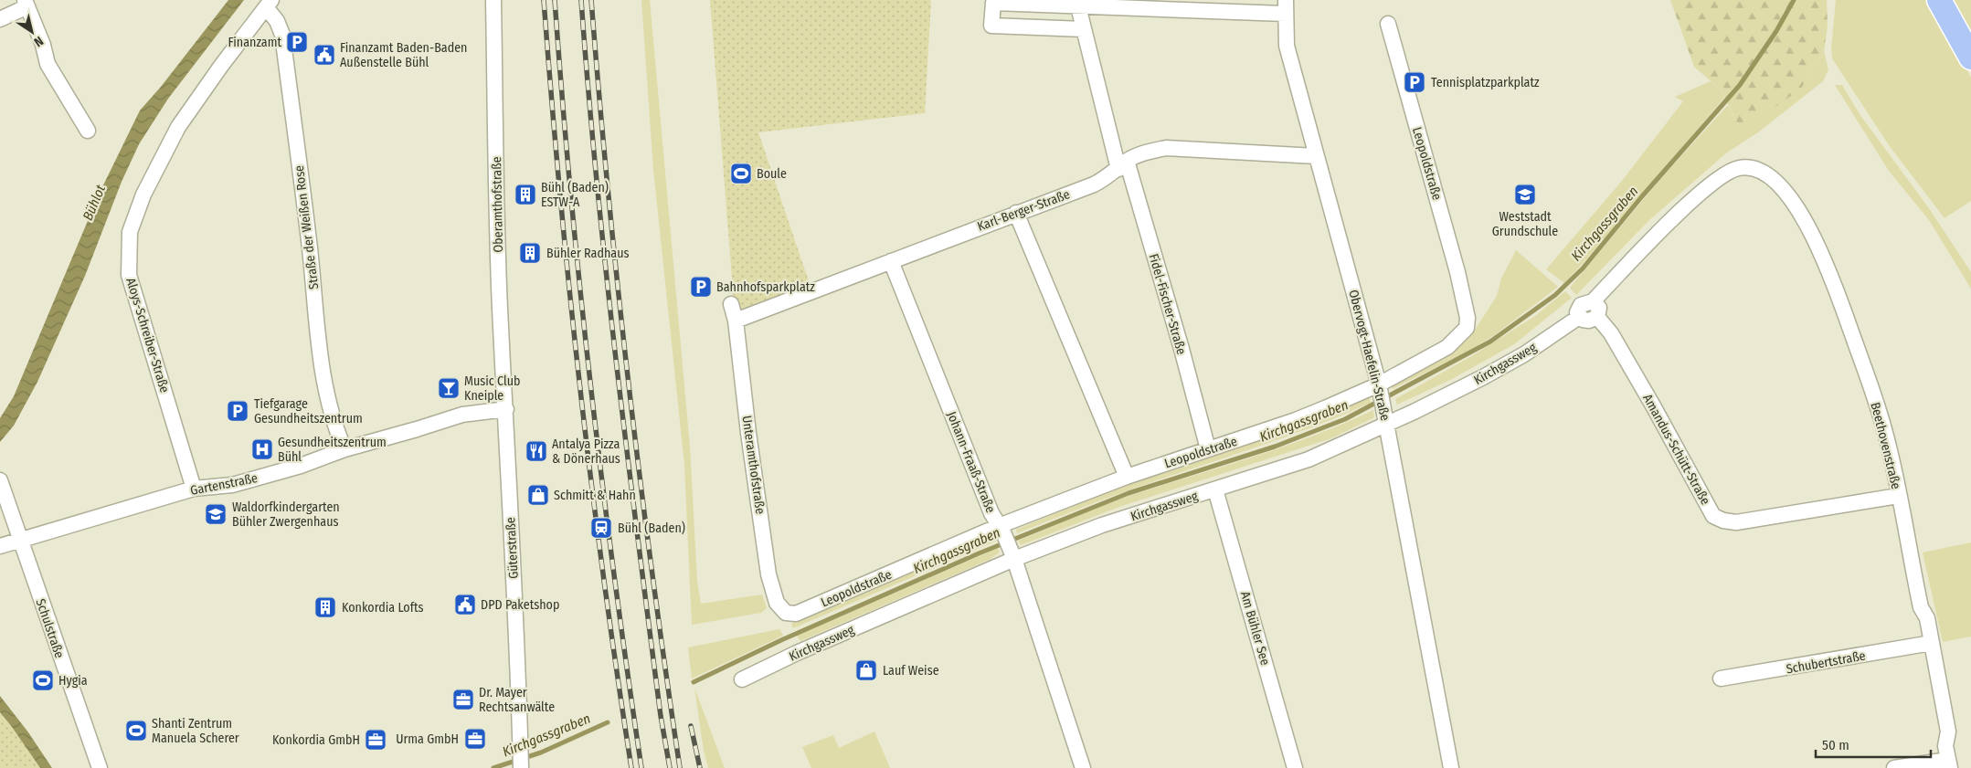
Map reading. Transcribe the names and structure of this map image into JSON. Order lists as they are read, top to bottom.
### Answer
{
  "streets": {
    "street": [
      "Leopoldstraße",
      "Oberamthofstraße",
      "Karl-Berger-Straße",
      "Straße der Weißen Rose",
      "Fidel-Fischer-Straße",
      "Aloys-Schreiber-Straße",
      "Obervogt-Haefelin-Straße",
      "Kirchgassweg",
      "Beethovenstraße",
      "Amandus-Schütt-Straße",
      "Johann-Fraaß-Straße",
      "Unteramthofstraße",
      "Gartenstraße",
      "Güterstraße",
      "Schulstraße",
      "Am Bühler See",
      "Schubertstraße"
    ]
  },
  "crossings": [
    ["Leopoldstraße", "Fidel-Fischer-Straße"],
    ["Leopoldstraße", "Obervogt-Haefelin-Straße"],
    ["Leopoldstraße", "Johann-Fraaß-Straße"],
    ["Leopoldstraße", "Unteramthofstraße"],
    ["Oberamthofstraße", "Gartenstraße"],
    ["Oberamthofstraße", "Güterstraße"],
    ["Karl-Berger-Straße", "Fidel-Fischer-Straße"],
    ["Karl-Berger-Straße", "Obervogt-Haefelin-Straße"],
    ["Karl-Berger-Straße", "Johann-Fraaß-Straße"],
    ["Karl-Berger-Straße", "Unteramthofstraße"],
    ["Straße der Weißen Rose", "Aloys-Schreiber-Straße"],
    ["Straße der Weißen Rose", "Gartenstraße"],
    ["Aloys-Schreiber-Straße", "Gartenstraße"],
    ["Obervogt-Haefelin-Straße", "Kirchgassweg"],
    ["Kirchgassweg", "Beethovenstraße"],
    ["Kirchgassweg", "Amandus-Schütt-Straße"],
    ["Kirchgassweg", "Johann-Fraaß-Straße"],
    ["Kirchgassweg", "Am Bühler See"],
    ["Beethovenstraße", "Amandus-Schütt-Straße"],
    ["Beethovenstraße", "Schubertstraße"],
    ["Gartenstraße", "Güterstraße"],
    ["Gartenstraße", "Schulstraße"]
  ],
  "water": ["Bühlot", "Kirchgassgraben"],
  "places": {
    "parking": [
      "Finanzamt",
      "Tennisplatzparkplatz",
      "Bahnhofsparkplatz",
      "Tiefgarage Gesundheitszentrum"
    ],
    "public building": ["Finanzamt Baden-Baden Außenstelle Bühl", "DPD Paketshop"],
    "sports": ["Boule", "Hygia", "Shanti Zentrum Manuela Scherer"],
    "building": ["Bühl (Baden) ESTW-A", "Bühler Radhaus", "Konkordia Lofts"],
    "school or university": ["Weststadt Grundschule", "Waldorfkindergarten Bühler Zwergenhaus"],
    "bar": ["Music Club Kneiple"],
    "hospital": ["Gesundheitszentrum Bühl"],
    "restaurant": ["Antalya Pizza & Dönerhaus"],
    "shop": ["Schmitt & Hahn", "Lauf Weise"],
    "station": ["Bühl (Baden)"],
    "office": ["Dr. Mayer Rechtsanwälte", "Urma GmbH", "Konkordia GmbH"]
  },
  "scale_bar": "50 m",
  "north": "bottom right"
}
